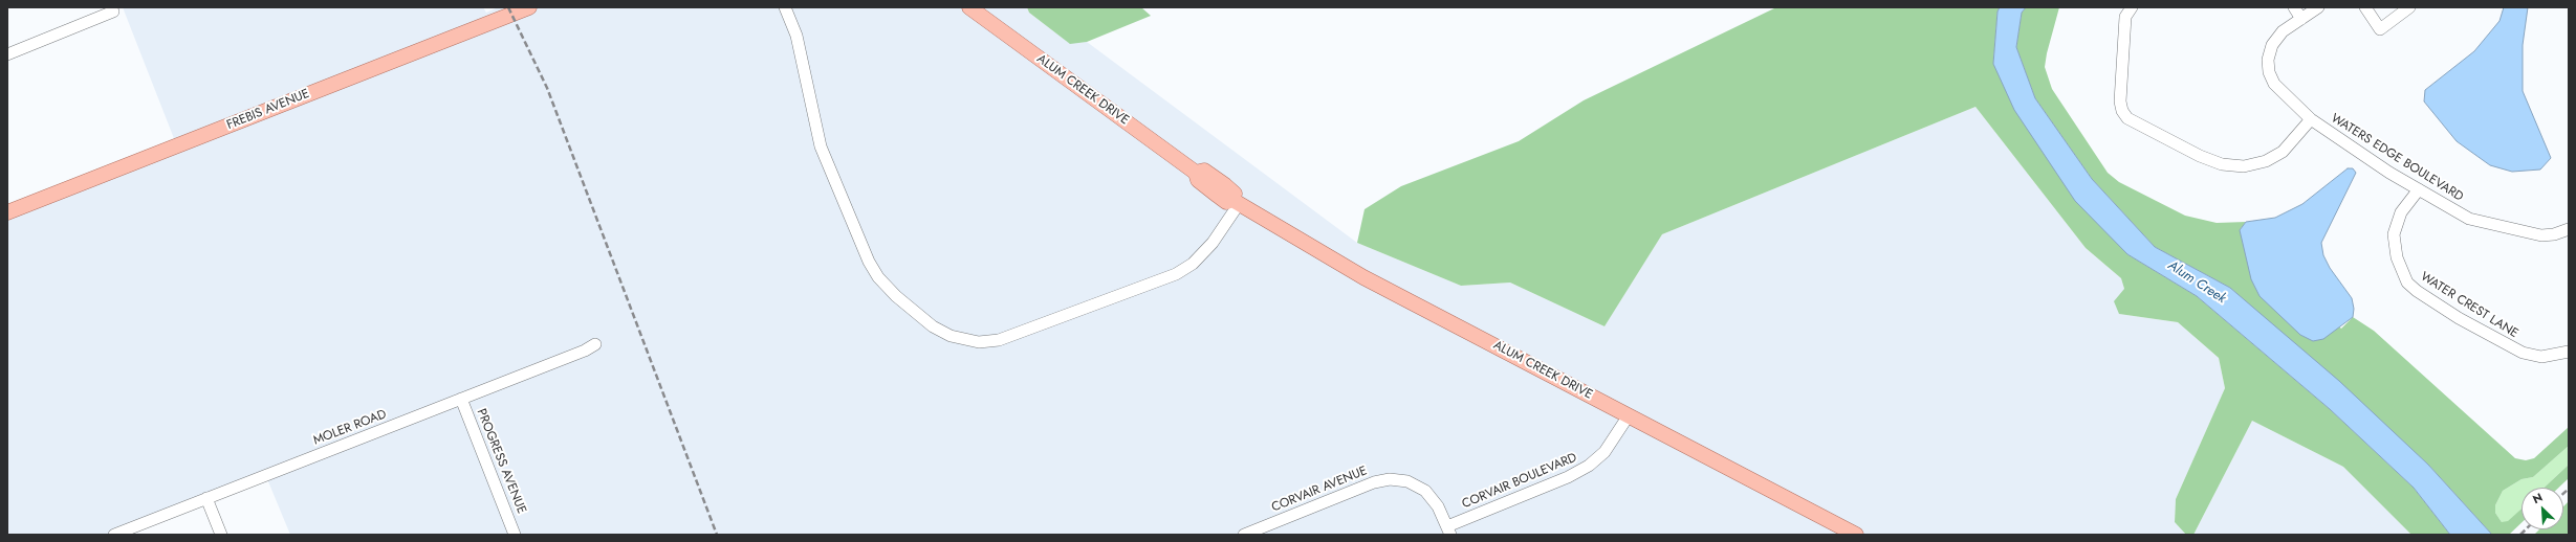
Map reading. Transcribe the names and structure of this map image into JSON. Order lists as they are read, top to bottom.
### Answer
{
  "streets": {
    "main road": ["ALUM CREEK DRIVE", "FREBIS AVENUE"],
    "street": [
      "WATERS EDGE BOULEVARD",
      "WATER CREST LANE",
      "MOLER ROAD",
      "PROGRESS AVENUE",
      "CORVAIR BOULEVARD",
      "CORVAIR AVENUE"
    ]
  },
  "crossings": [
    ["ALUM CREEK DRIVE", "CORVAIR BOULEVARD"],
    ["WATERS EDGE BOULEVARD", "WATER CREST LANE"],
    ["MOLER ROAD", "PROGRESS AVENUE"],
    ["CORVAIR BOULEVARD", "CORVAIR AVENUE"]
  ],
  "water": ["Alum Creek"],
  "north": "top left"
}
